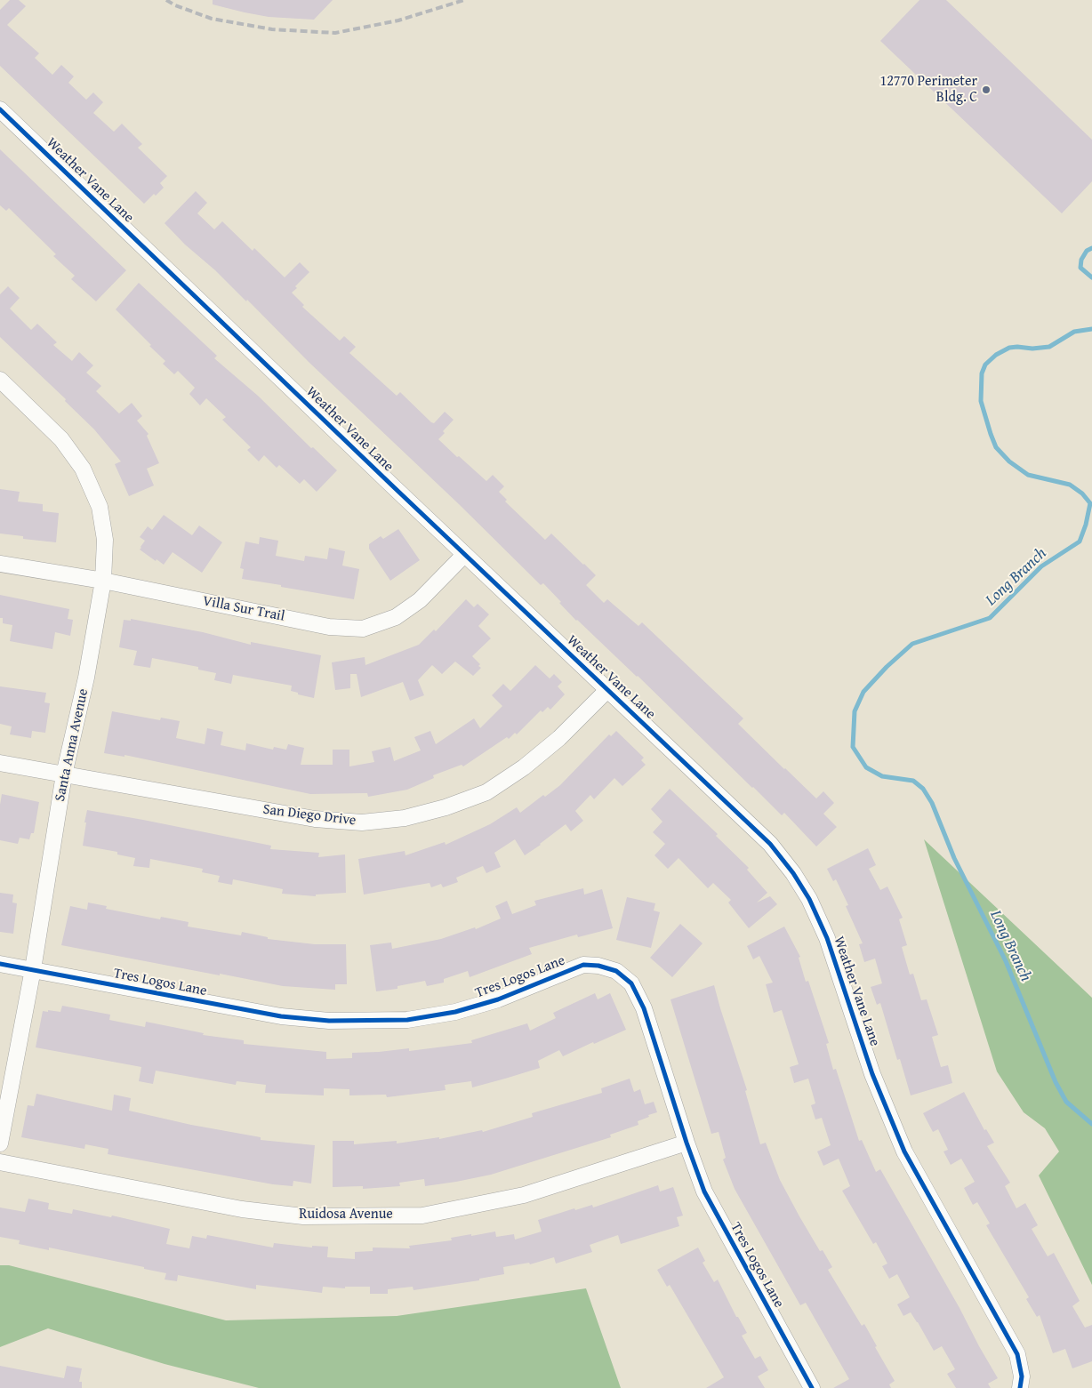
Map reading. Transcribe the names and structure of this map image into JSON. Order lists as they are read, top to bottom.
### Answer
{
  "streets": {
    "street": [
      "Weather Vane Lane",
      "Villa Sur Trail",
      "Santa Anna Avenue",
      "San Diego Drive",
      "Tres Logos Lane",
      "Ruidosa Avenue"
    ]
  },
  "crossings": [
    ["Weather Vane Lane", "Villa Sur Trail"],
    ["Weather Vane Lane", "San Diego Drive"],
    ["Villa Sur Trail", "Santa Anna Avenue"],
    ["Santa Anna Avenue", "San Diego Drive"],
    ["Santa Anna Avenue", "Tres Logos Lane"],
    ["Tres Logos Lane", "Ruidosa Avenue"]
  ],
  "water": ["Long Branch"],
  "places": ["12770 Perimeter Bldg. C"]
}
